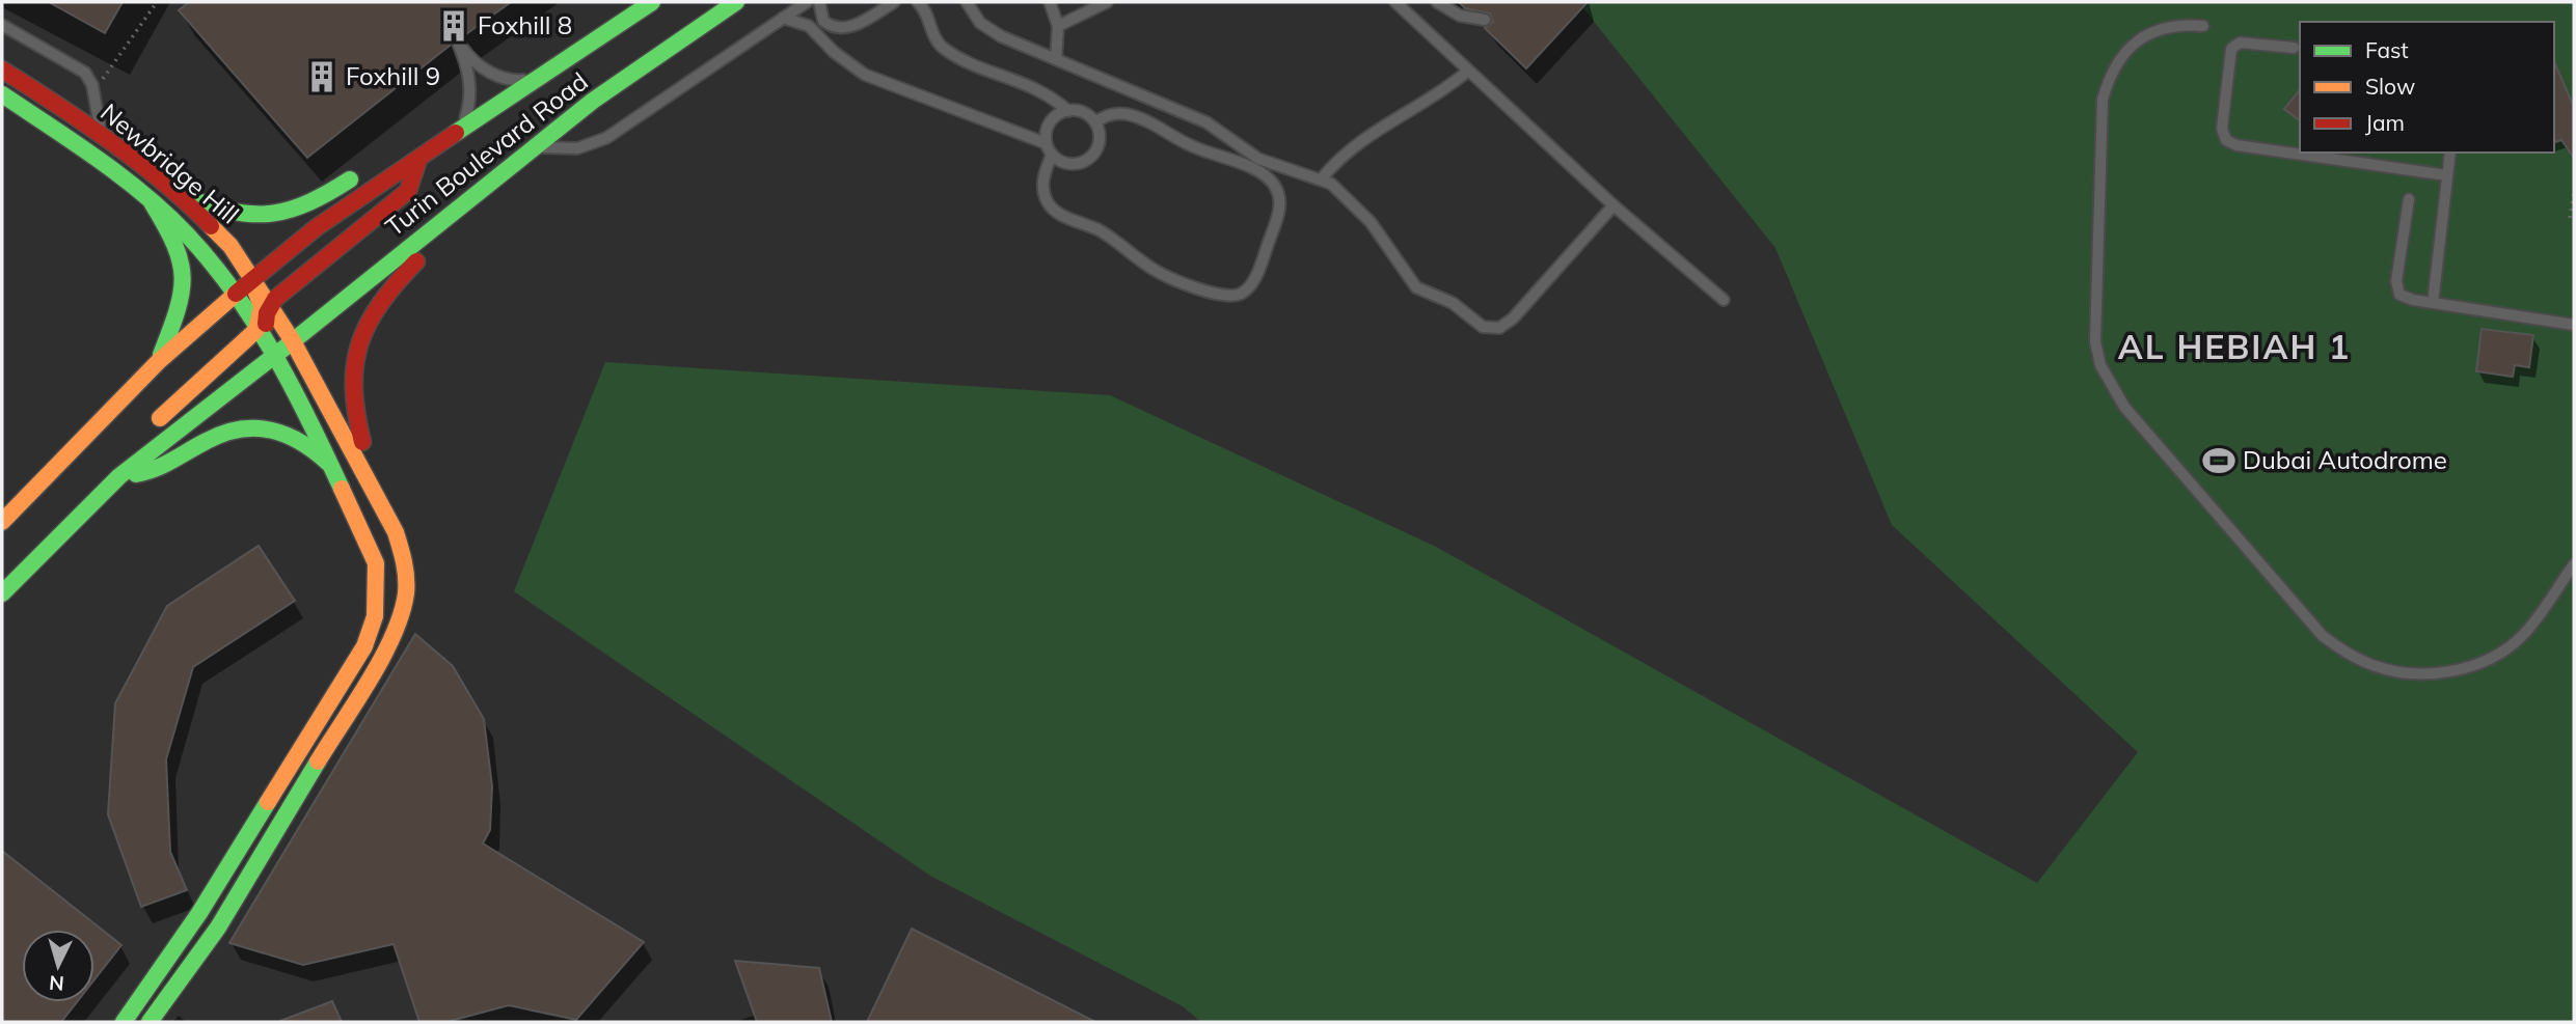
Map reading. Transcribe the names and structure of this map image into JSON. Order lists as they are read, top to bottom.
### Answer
{
  "streets": {
    "main road": ["Turin Boulevard Road", "Newbridge Hill"]
  },
  "crossings": [
    ["Turin Boulevard Road", "Newbridge Hill"]
  ],
  "districts": ["AL HEBIAH 1"],
  "places": {
    "building": ["Foxhill 8", "Foxhill 9"],
    "sports": ["Dubai Autodrome"]
  },
  "legend": ["Fast", "Slow", "Jam"],
  "north": "bottom"
}
